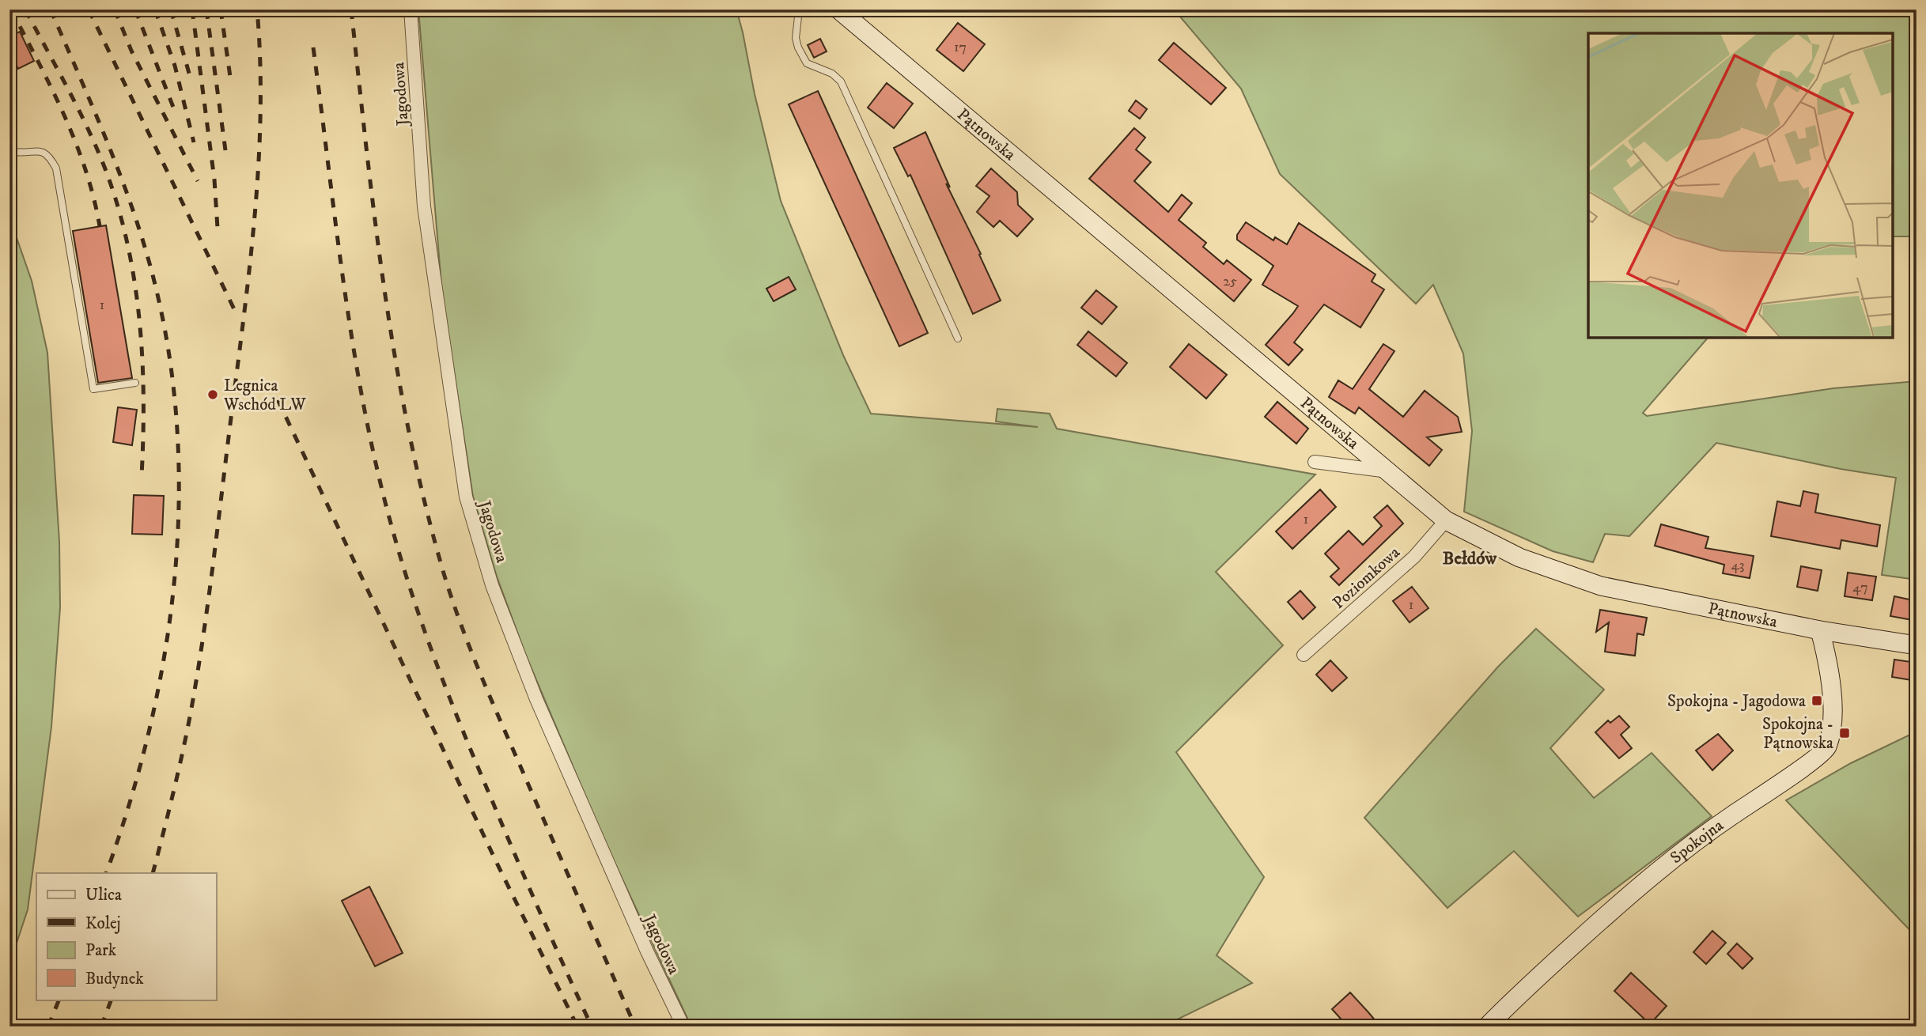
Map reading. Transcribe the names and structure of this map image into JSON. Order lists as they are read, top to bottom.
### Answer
{
  "streets": {
    "street": [
      "Jagodowa",
      "Pątnowska",
      "Poziomkowa",
      "Spokojna"
    ]
  },
  "crossings": [
    ["Pątnowska", "Poziomkowa"],
    ["Pątnowska", "Spokojna"]
  ],
  "districts": ["Bełdów"],
  "places": {
    "other": ["Legnica Wschód LW"],
    "transit": ["Spokojna - Jagodowa", "Spokojna - Pątnowska"]
  },
  "house_numbers": [
    "17",
    "25",
    "1",
    "1",
    "43",
    "47",
    "1"
  ],
  "legend": [
    "Ulica",
    "Kolej",
    "Park",
    "Budynek"
  ]
}
